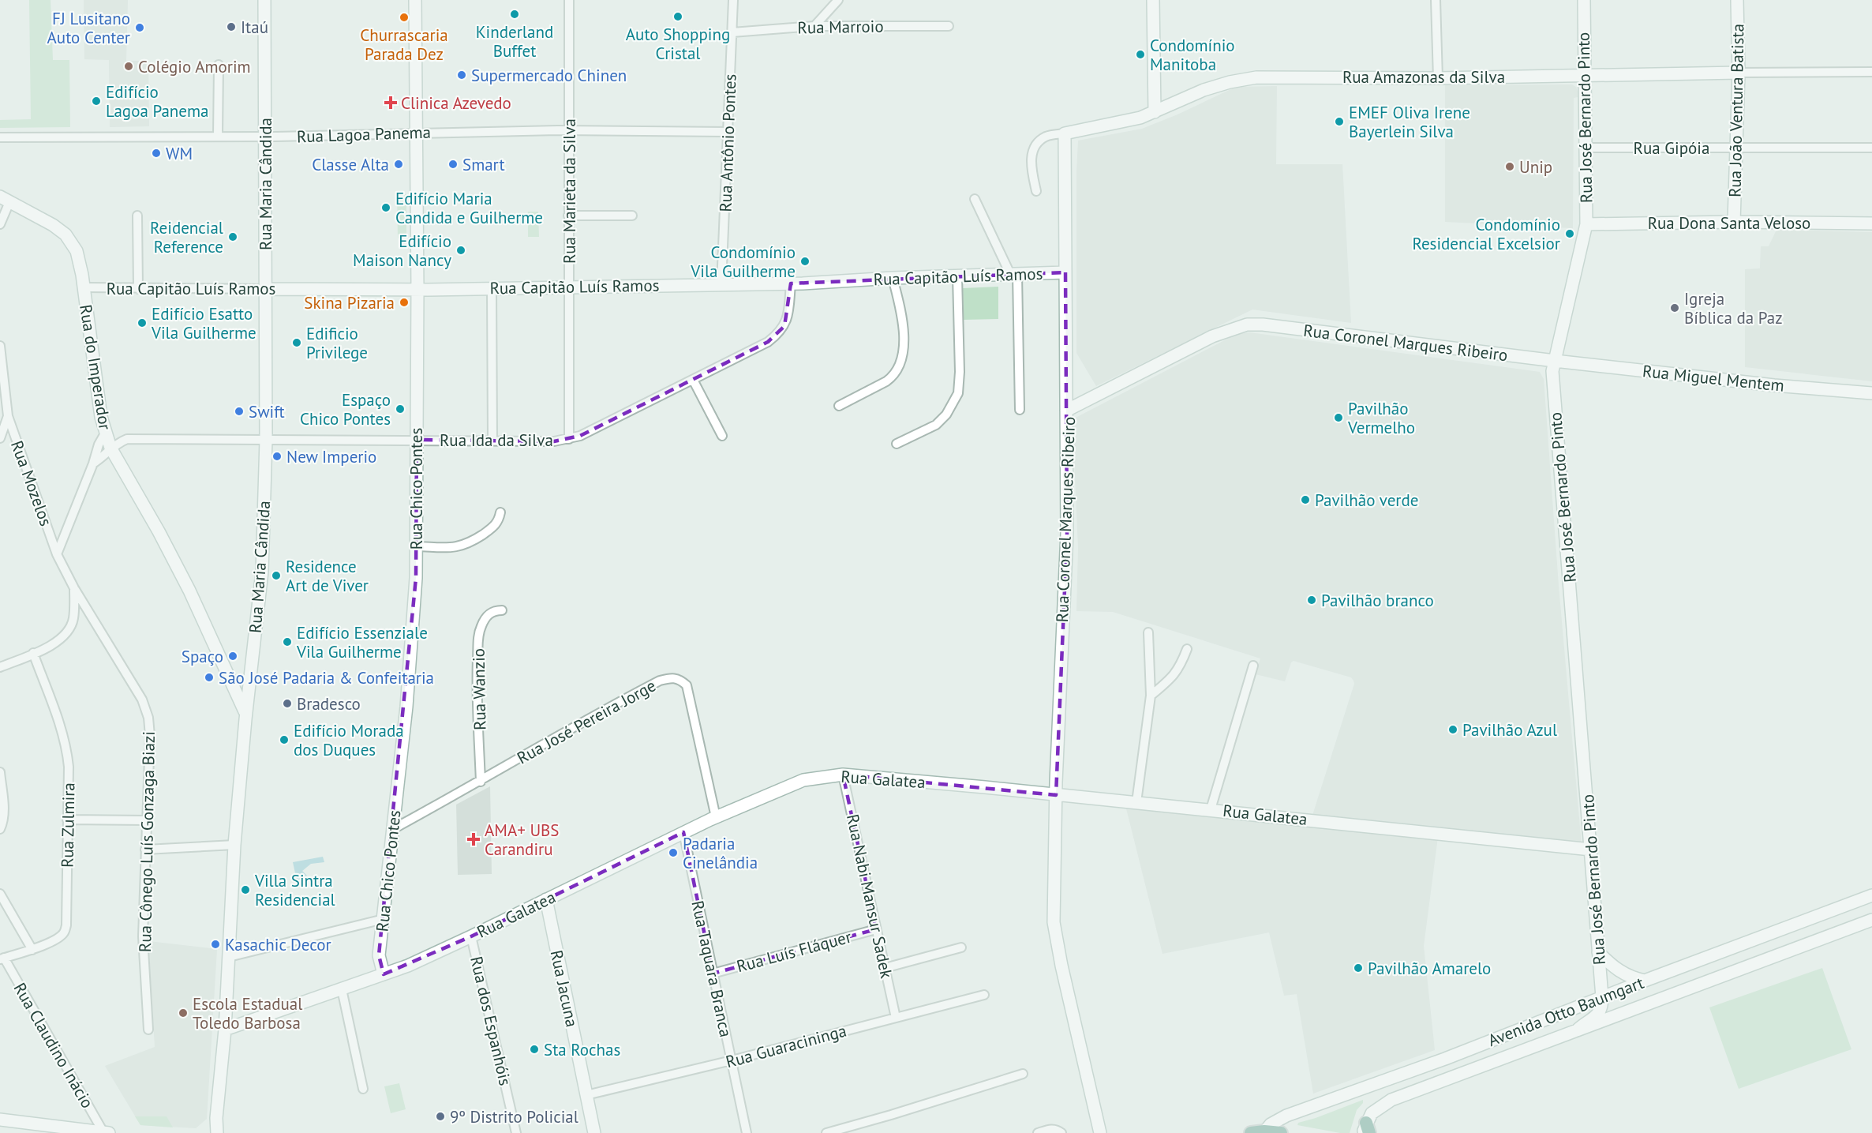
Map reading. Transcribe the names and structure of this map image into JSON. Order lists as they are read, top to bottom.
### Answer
{
  "streets": {
    "street": [
      "Rua Marroio",
      "Rua Amazonas da Silva",
      "Rua João Ventura Batista",
      "Rua José Bernardo Pinto",
      "Rua Lagoa Panema",
      "Rua Antônio Pontes",
      "Rua Gipóia",
      "Rua Maria Cândida",
      "Rua Marieta da Silva",
      "Rua Dona Santa Veloso",
      "Rua Capitão Luís Ramos",
      "Rua Coronel Marques Ribeiro",
      "Rua do Imperador",
      "Rua Miguel Mentem",
      "Rua Ida da Silva",
      "Rua Mozelos",
      "Rua Chico Pontes",
      "Rua Wanzio",
      "Rua José Pereira Jorge",
      "Rua Galatea",
      "Rua Zulmira",
      "Rua Cônego Luís Gonzaga Biazi",
      "Rua Nabi Mansur Sadek",
      "Rua Luís Fláquer",
      "Rua Taquara Branca",
      "Rua Jacuna",
      "Avenida Otto Baumgart",
      "Rua dos Espanhóis",
      "Rua Claudino Inácio",
      "Rua Guaracininga"
    ]
  },
  "crossings": [
    ["Rua Marroio", "Rua Antônio Pontes"],
    ["Rua Amazonas da Silva", "Rua João Ventura Batista"],
    ["Rua Amazonas da Silva", "Rua José Bernardo Pinto"],
    ["Rua João Ventura Batista", "Rua Gipóia"],
    ["Rua João Ventura Batista", "Rua Dona Santa Veloso"],
    ["Rua José Bernardo Pinto", "Rua Gipóia"],
    ["Rua José Bernardo Pinto", "Rua Dona Santa Veloso"],
    ["Rua José Bernardo Pinto", "Rua Coronel Marques Ribeiro"],
    ["Rua José Bernardo Pinto", "Rua Miguel Mentem"],
    ["Rua José Bernardo Pinto", "Rua Galatea"],
    ["Rua José Bernardo Pinto", "Avenida Otto Baumgart"],
    ["Rua Lagoa Panema", "Rua Antônio Pontes"],
    ["Rua Lagoa Panema", "Rua Maria Cândida"],
    ["Rua Lagoa Panema", "Rua Marieta da Silva"],
    ["Rua Lagoa Panema", "Rua Chico Pontes"],
    ["Rua Antônio Pontes", "Rua Capitão Luís Ramos"],
    ["Rua Maria Cândida", "Rua Capitão Luís Ramos"],
    ["Rua Maria Cândida", "Rua do Imperador"],
    ["Rua Maria Cândida", "Rua Ida da Silva"],
    ["Rua Maria Cândida", "Rua Galatea"],
    ["Rua Marieta da Silva", "Rua Capitão Luís Ramos"],
    ["Rua Marieta da Silva", "Rua Ida da Silva"],
    ["Rua Capitão Luís Ramos", "Rua do Imperador"],
    ["Rua Capitão Luís Ramos", "Rua Ida da Silva"],
    ["Rua Capitão Luís Ramos", "Rua Chico Pontes"],
    ["Rua Coronel Marques Ribeiro", "Rua Miguel Mentem"],
    ["Rua Coronel Marques Ribeiro", "Rua Galatea"],
    ["Rua do Imperador", "Rua Ida da Silva"],
    ["Rua Ida da Silva", "Rua Chico Pontes"],
    ["Rua Mozelos", "Rua Cônego Luís Gonzaga Biazi"],
    ["Rua Chico Pontes", "Rua José Pereira Jorge"],
    ["Rua Chico Pontes", "Rua Galatea"],
    ["Rua Wanzio", "Rua José Pereira Jorge"],
    ["Rua José Pereira Jorge", "Rua Galatea"],
    ["Rua Galatea", "Rua Nabi Mansur Sadek"],
    ["Rua Galatea", "Rua Taquara Branca"],
    ["Rua Galatea", "Rua Jacuna"],
    ["Rua Galatea", "Rua dos Espanhóis"],
    ["Rua Zulmira", "Rua Claudino Inácio"],
    ["Rua Nabi Mansur Sadek", "Rua Luís Fláquer"],
    ["Rua Nabi Mansur Sadek", "Rua Guaracininga"],
    ["Rua Luís Fláquer", "Rua Taquara Branca"],
    ["Rua Taquara Branca", "Rua Guaracininga"],
    ["Rua Jacuna", "Rua Guaracininga"]
  ],
  "places": {
    "other": [
      "Kinderland Buffet",
      "Auto Shopping Cristal",
      "Churrascaria Parada Dez",
      "Itaú",
      "FJ Lusitano Auto Center",
      "Condomínio Manitoba",
      "Colégio Amorim",
      "Supermercado Chinen",
      "Edifício Lagoa Panema",
      "EMEF Oliva Irene Bayerlein Silva",
      "WM",
      "Classe Alta",
      "Smart",
      "Unip",
      "Edifício Maria Candida e Guilherme",
      "Condomínio Residencial Excelsior",
      "Reidencial Reference",
      "Edifício Maison Nancy",
      "Condomínio Vila Guilherme",
      "Skina Pizaria",
      "Igreja Bíblica da Paz",
      "Edifício Esatto Vila Guilherme",
      "Edificio Privilege",
      "Espaço Chico Pontes",
      "Swift",
      "Pavilhão Vermelho",
      "New Imperio",
      "Pavilhão verde",
      "Residence Art de Viver",
      "Pavilhão branco",
      "Edifício Essenziale Vila Guilherme",
      "Spaço",
      "São José Padaria & Confeitaria",
      "Bradesco",
      "Pavilhão Azul",
      "Edifício Morada dos Duques",
      "Padaria Cinelândia",
      "Villa Sintra Residencial",
      "Kasachic Decor",
      "Pavilhão Amarelo",
      "Escola Estadual Toledo Barbosa",
      "Sta Rochas",
      "9º Distrito Policial"
    ],
    "health": ["Clinica Azevedo", "AMA+ UBS Carandiru"]
  }
}
